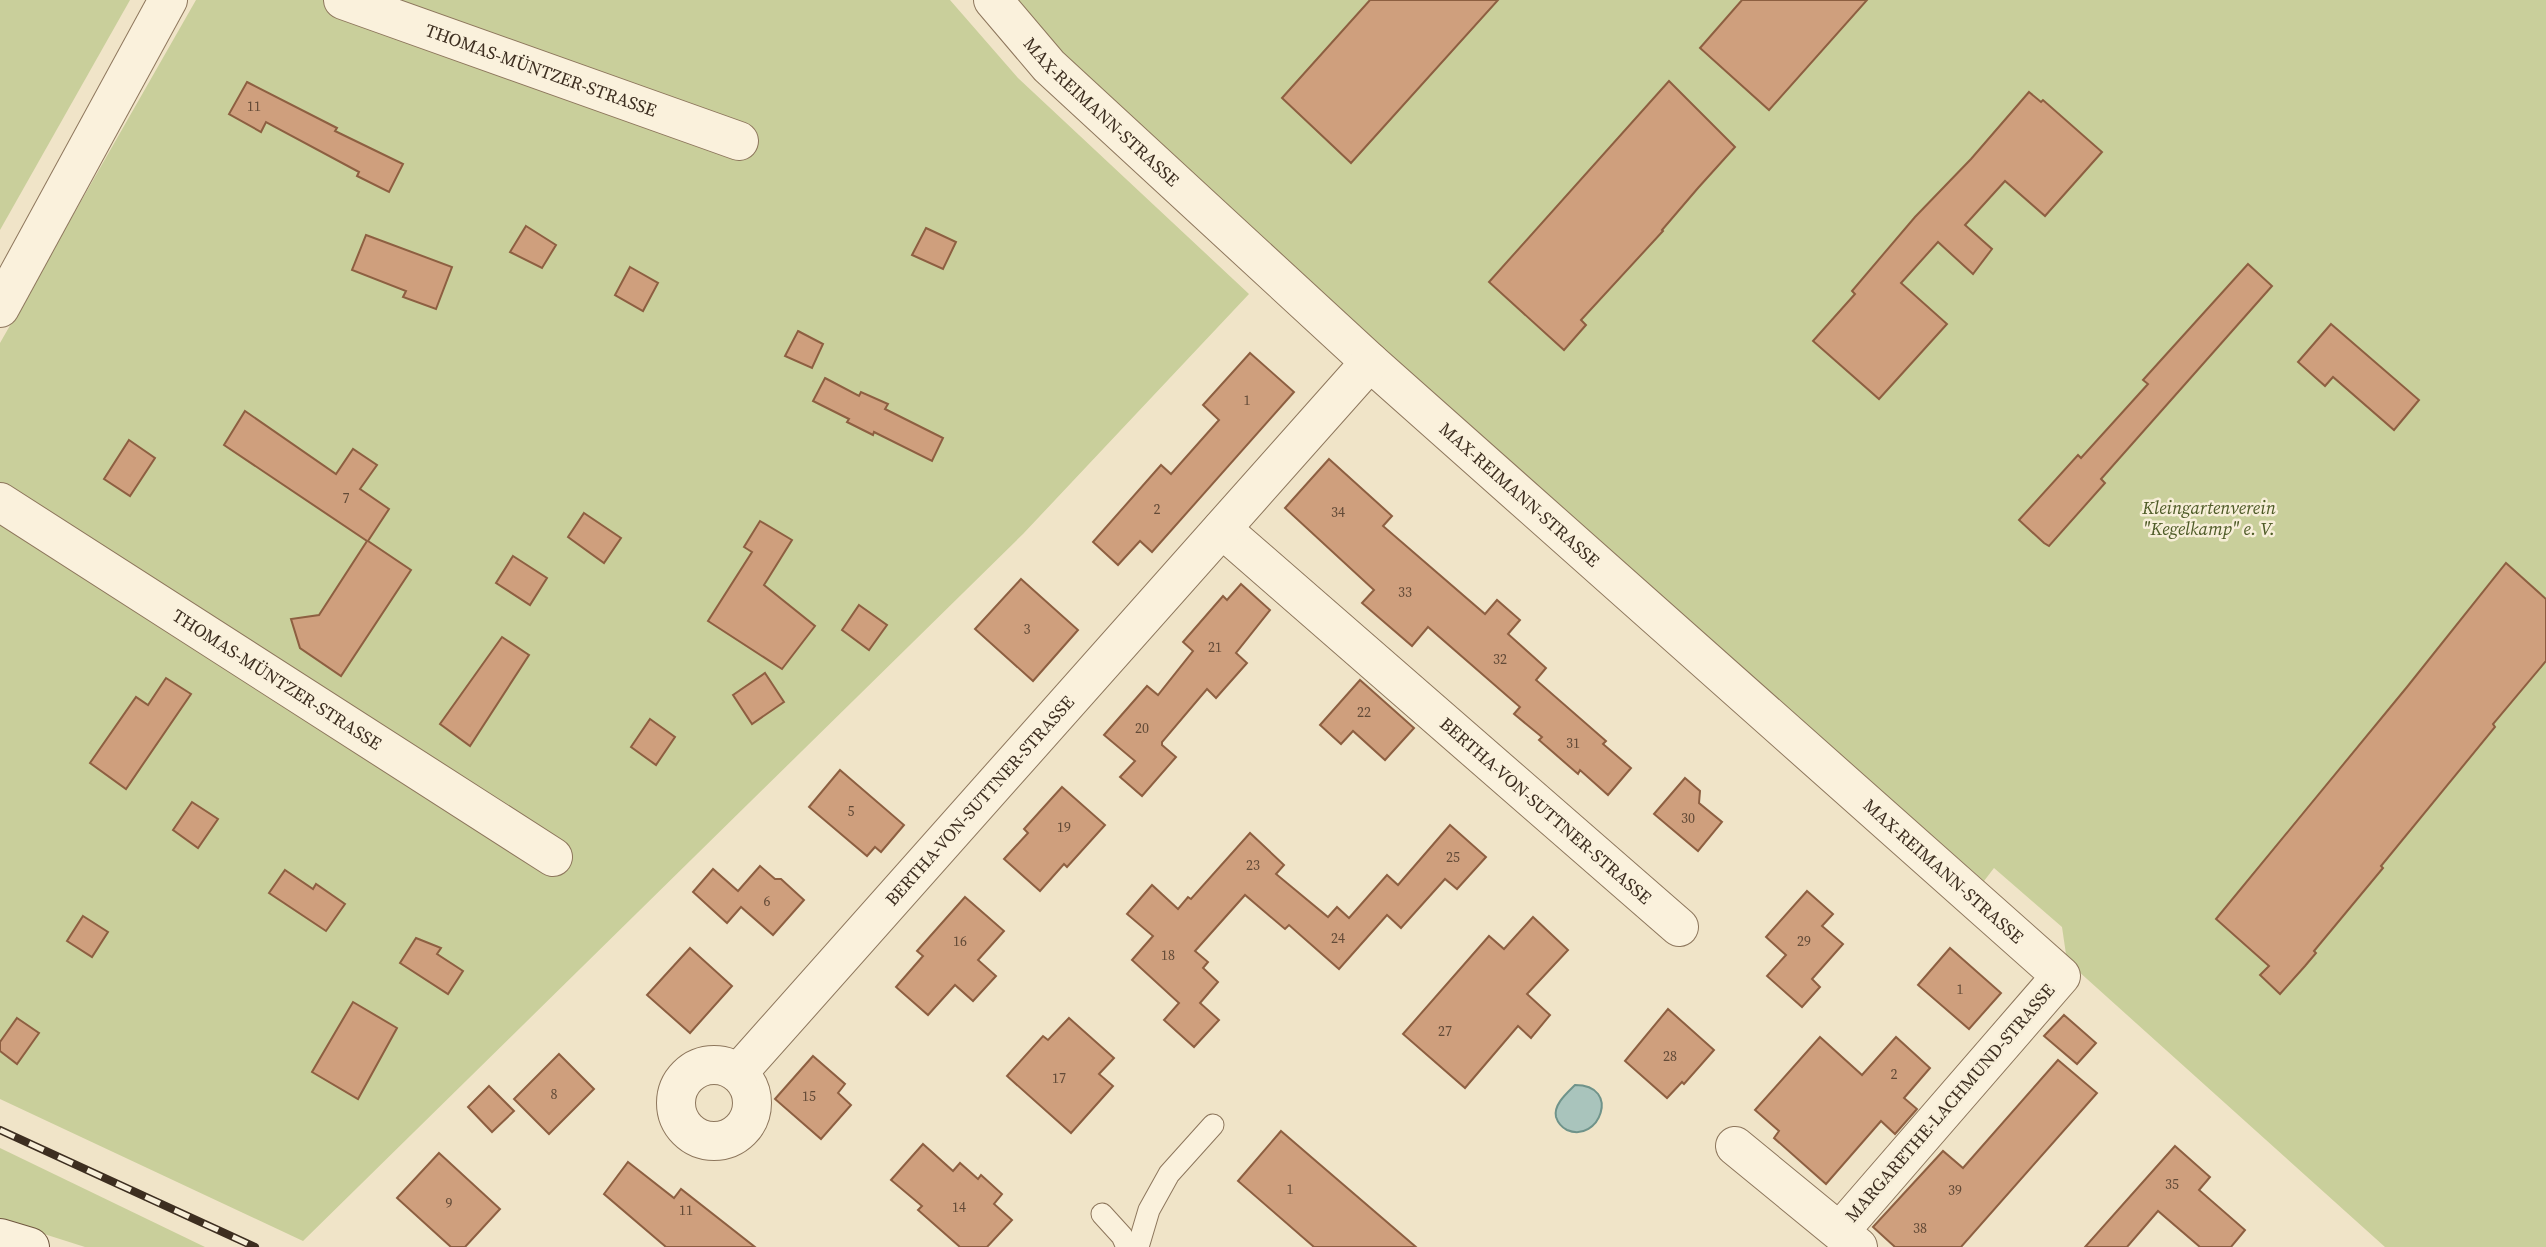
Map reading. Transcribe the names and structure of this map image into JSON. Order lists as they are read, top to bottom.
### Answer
{
  "streets": {
    "street": [
      "THOMAS-MÜNTZER-STRASSE",
      "MAX-REIMANN-STRASSE",
      "BERTHA-VON-SUTTNER-STRASSE",
      "MARGARETHE-LACHMUND-STRASSE"
    ]
  },
  "crossings": [
    ["MAX-REIMANN-STRASSE", "BERTHA-VON-SUTTNER-STRASSE"],
    ["MAX-REIMANN-STRASSE", "MARGARETHE-LACHMUND-STRASSE"]
  ],
  "parks": ["Kleingartenverein \"Kegelkamp\" e. V."],
  "house_numbers": [
    "11",
    "1",
    "7",
    "2",
    "34",
    "33",
    "3",
    "21",
    "32",
    "22",
    "20",
    "31",
    "5",
    "30",
    "19",
    "25",
    "23",
    "6",
    "24",
    "16",
    "29",
    "18",
    "1",
    "27",
    "28",
    "2",
    "17",
    "8",
    "15",
    "35",
    "1",
    "39",
    "9",
    "14",
    "11",
    "38"
  ]
}
